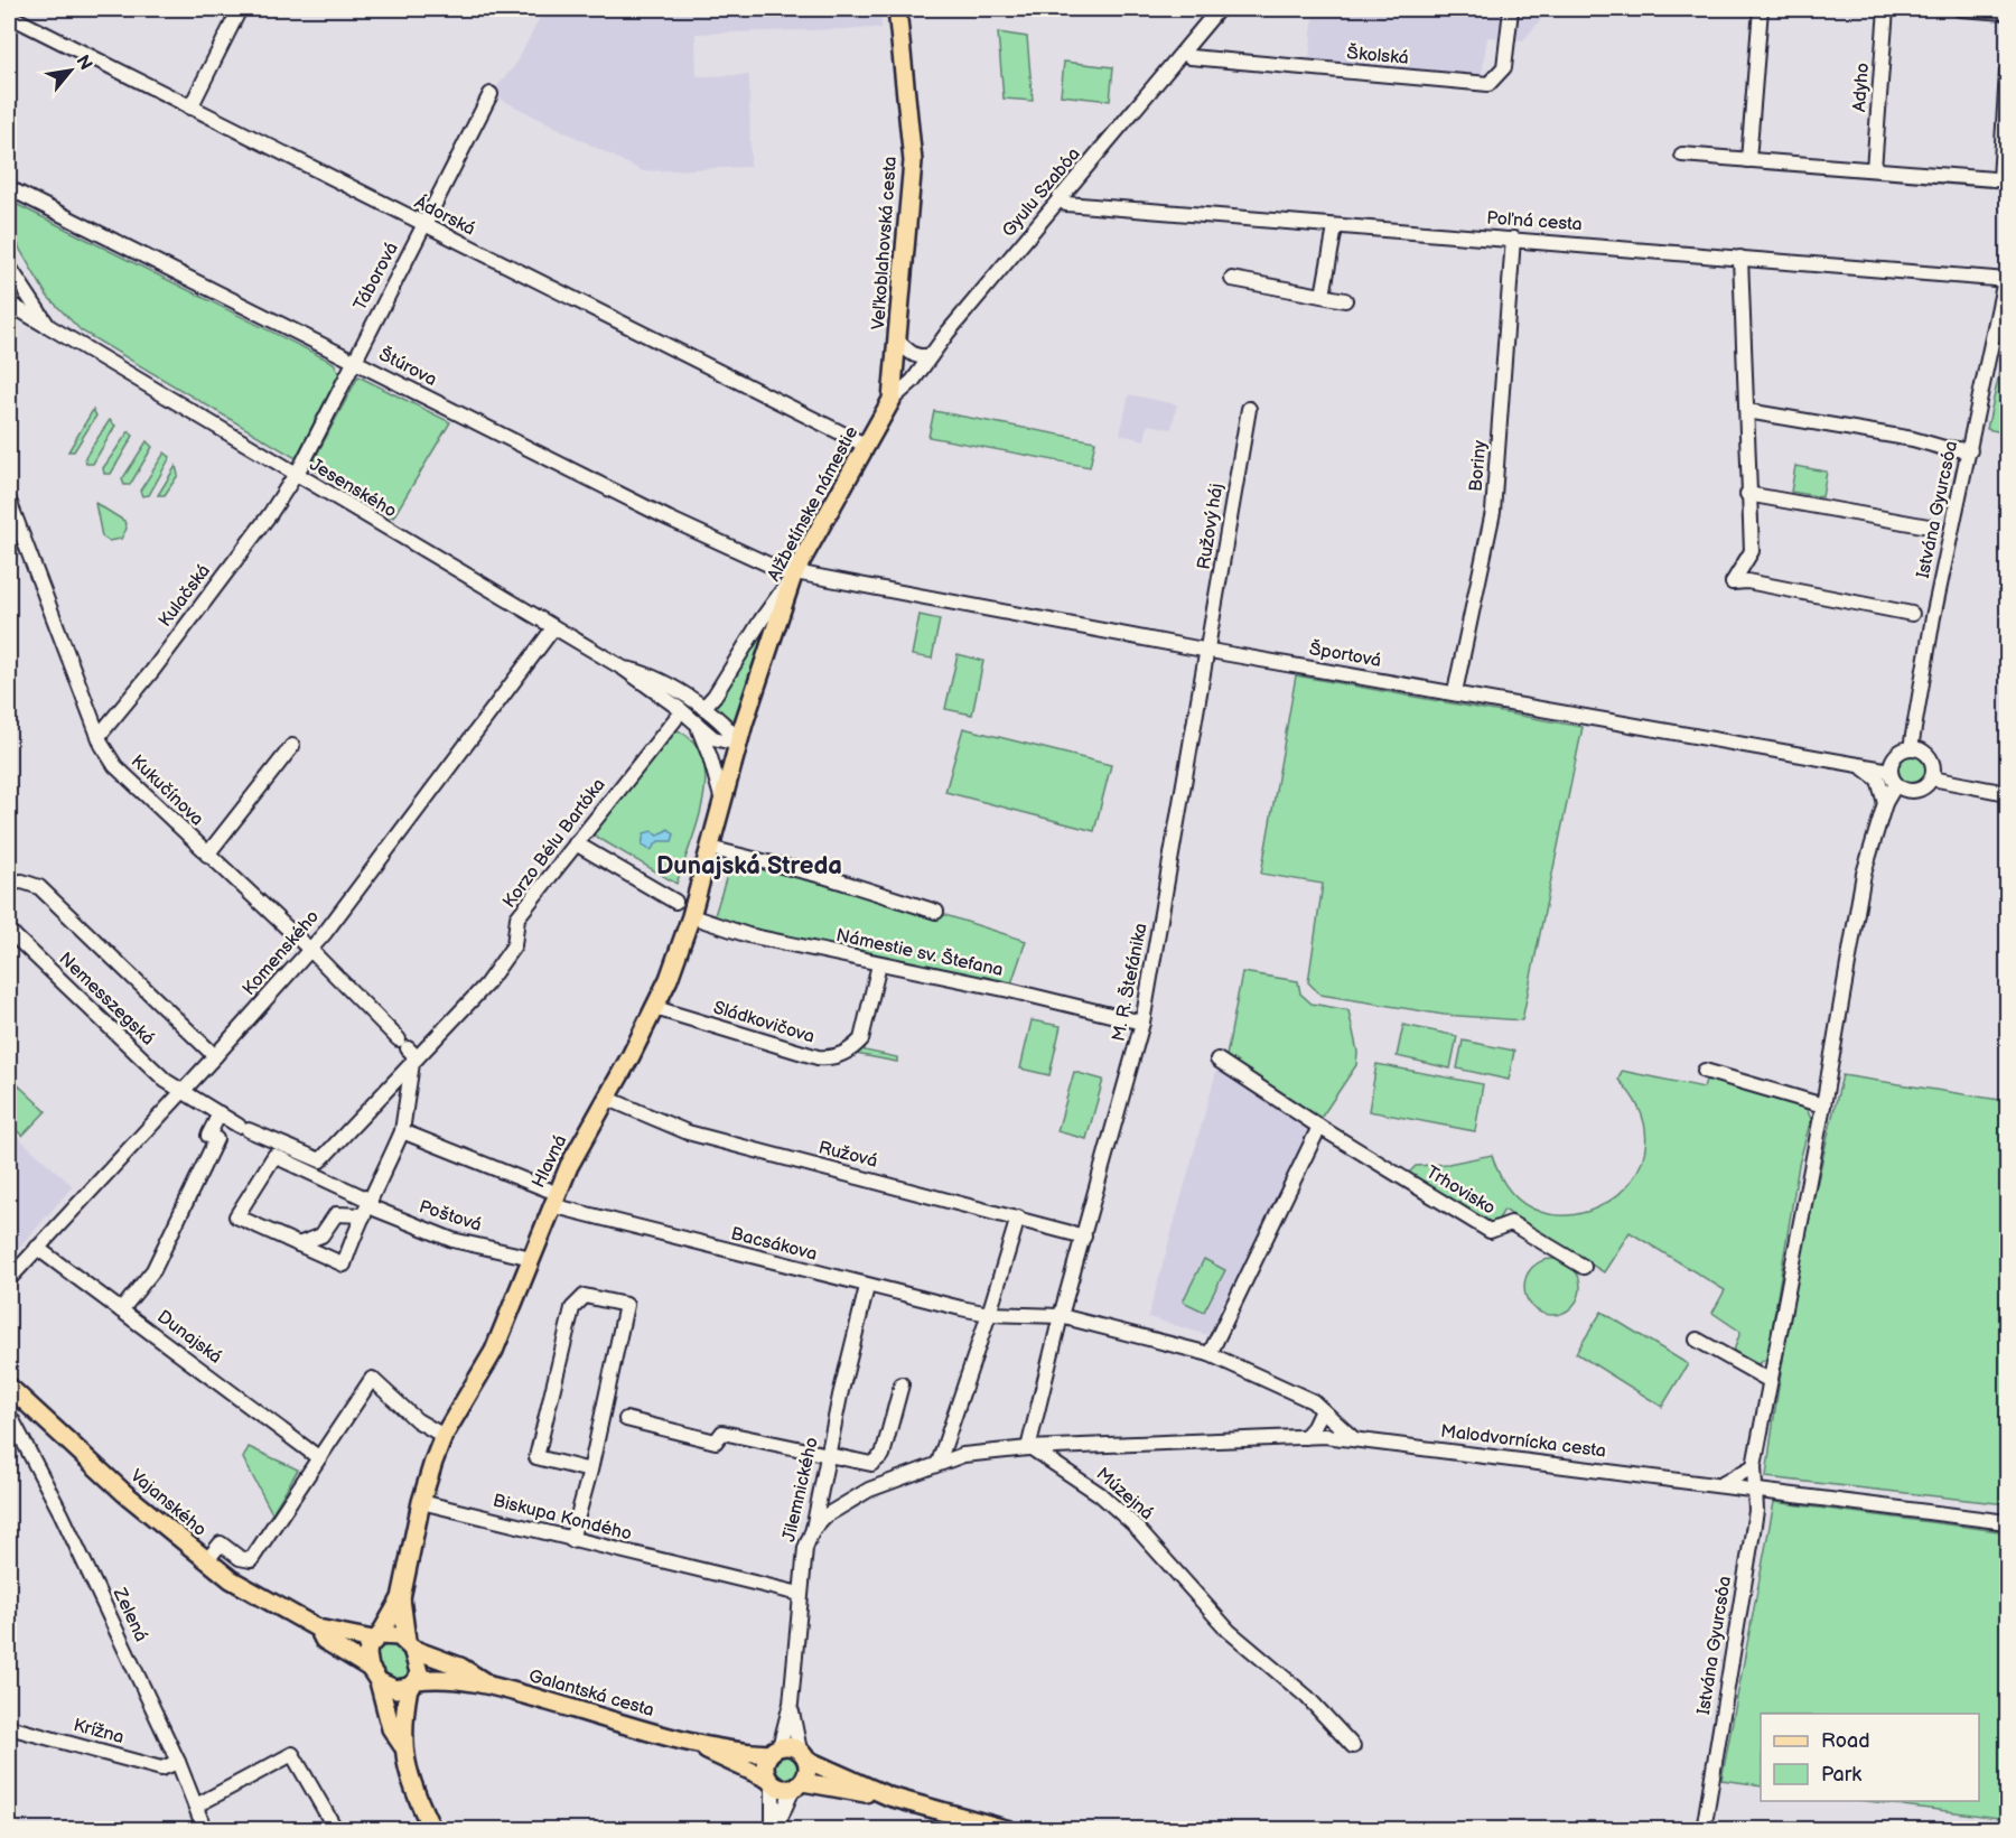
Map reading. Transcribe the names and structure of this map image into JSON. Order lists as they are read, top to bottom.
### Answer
{
  "streets": {
    "main road": [
      "Veľkoblahovská cesta",
      "Alžbetínske námestie",
      "Hlavná",
      "Vajanského",
      "Galantská cesta"
    ],
    "street": [
      "Školská",
      "Adyho",
      "Gyulu Szabóa",
      "Ádorská",
      "Poľná cesta",
      "Táborová",
      "Štúrova",
      "Boriny",
      "Jesenského",
      "Istvána Gyurcsóa",
      "Ružový háj",
      "Kulačská",
      "Športová",
      "Kukučínova",
      "Korzo Bélu Bartóka",
      "Komenského",
      "Námestie sv. Štefana",
      "M. R. Štefánika",
      "Nemesszegská",
      "Sládkovičova",
      "Ružová",
      "Trhovisko",
      "Poštová",
      "Bacsákova",
      "Dunajská",
      "Malodvornícka cesta",
      "Jilemnického",
      "Múzejná",
      "Biskupa Kondého",
      "Zelená",
      "Krížna"
    ]
  },
  "crossings": [
    ["Školská", "Gyulu Szabóa"],
    ["Gyulu Szabóa", "Poľná cesta"],
    ["Gyulu Szabóa", "Veľkoblahovská cesta"],
    ["Gyulu Szabóa", "Alžbetínske námestie"],
    ["Ádorská", "Táborová"],
    ["Ádorská", "Alžbetínske námestie"],
    ["Poľná cesta", "Boriny"],
    ["Poľná cesta", "Istvána Gyurcsóa"],
    ["Veľkoblahovská cesta", "Alžbetínske námestie"],
    ["Táborová", "Štúrova"],
    ["Táborová", "Jesenského"],
    ["Táborová", "Kulačská"],
    ["Štúrova", "Alžbetínske námestie"],
    ["Štúrova", "Športová"],
    ["Boriny", "Športová"],
    ["Jesenského", "Alžbetínske námestie"],
    ["Jesenského", "Kulačská"],
    ["Jesenského", "Komenského"],
    ["Jesenského", "Hlavná"],
    ["Alžbetínske námestie", "Športová"],
    ["Alžbetínske námestie", "Hlavná"],
    ["Istvána Gyurcsóa", "Športová"],
    ["Istvána Gyurcsóa", "Malodvornícka cesta"],
    ["Ružový háj", "Športová"],
    ["Ružový háj", "M. R. Štefánika"],
    ["Kulačská", "Kukučínova"],
    ["Športová", "M. R. Štefánika"],
    ["Kukučínova", "Korzo Bélu Bartóka"],
    ["Kukučínova", "Komenského"],
    ["Korzo Bélu Bartóka", "Nemesszegská"],
    ["Komenského", "Nemesszegská"],
    ["Komenského", "Dunajská"],
    ["Námestie sv. Štefana", "M. R. Štefánika"],
    ["Námestie sv. Štefana", "Sládkovičova"],
    ["Námestie sv. Štefana", "Hlavná"],
    ["M. R. Štefánika", "Ružová"],
    ["M. R. Štefánika", "Bacsákova"],
    ["Sládkovičova", "Hlavná"],
    ["Ružová", "Hlavná"],
    ["Hlavná", "Bacsákova"],
    ["Hlavná", "Biskupa Kondého"],
    ["Bacsákova", "Jilemnického"],
    ["Malodvornícka cesta", "Múzejná"],
    ["Jilemnického", "Biskupa Kondého"],
    ["Jilemnického", "Galantská cesta"],
    ["Zelená", "Krížna"]
  ],
  "districts": ["Dunajská Streda"],
  "legend": ["Road", "Park"],
  "north": "top right"
}
